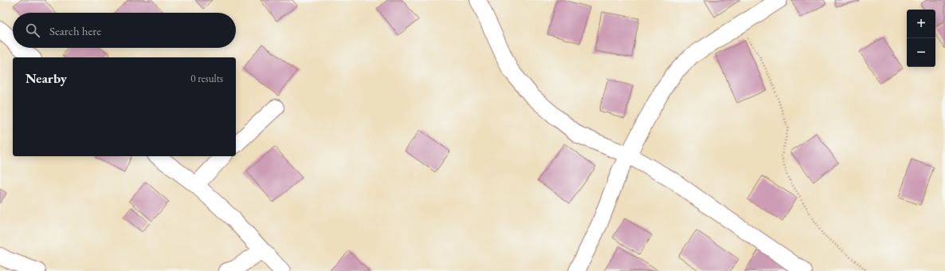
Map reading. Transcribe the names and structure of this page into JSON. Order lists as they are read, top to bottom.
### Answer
{
  "page": {
    "map_buttons": ["+", "−"],
    "search": "Search here",
    "heading": ["Nearby", "0 results"]
  }
}
